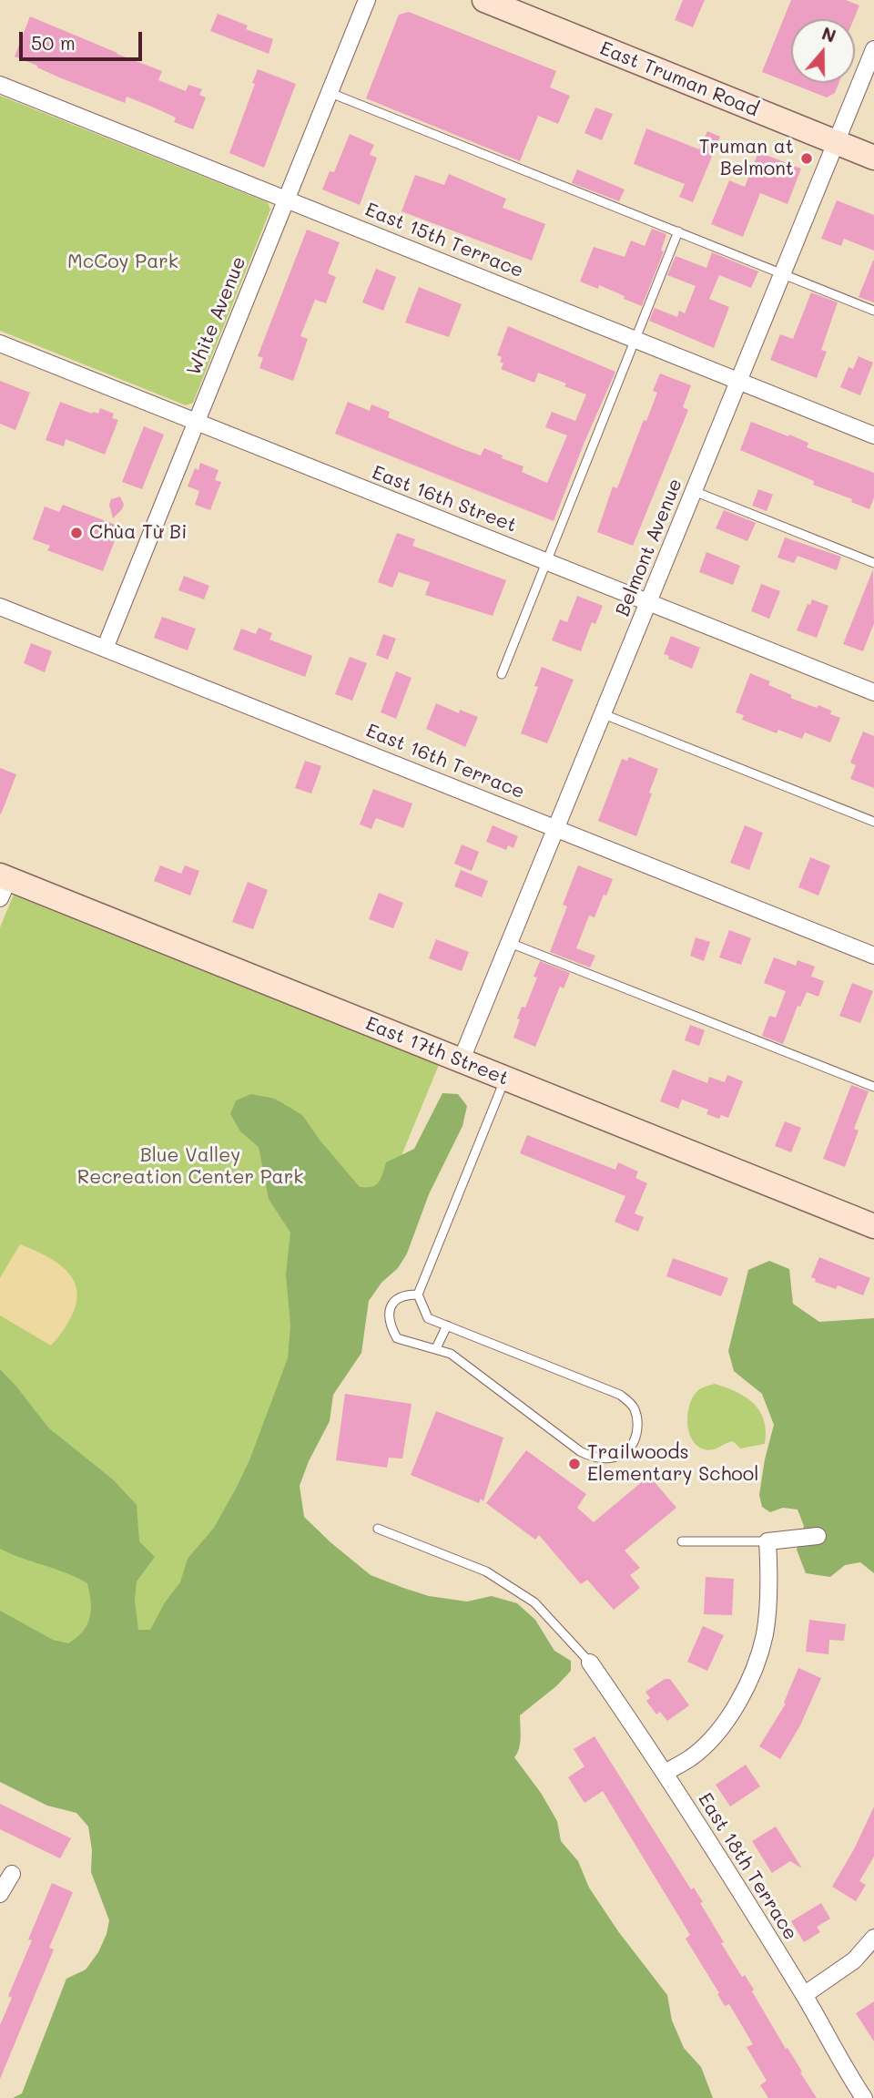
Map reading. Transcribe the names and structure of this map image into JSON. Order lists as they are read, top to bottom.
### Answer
{
  "streets": {
    "street": [
      "East Truman Road",
      "East 15th Terrace",
      "White Avenue",
      "East 16th Street",
      "Belmont Avenue",
      "East 16th Terrace",
      "East 17th Street",
      "East 18th Terrace"
    ]
  },
  "crossings": [
    ["East Truman Road", "Belmont Avenue"],
    ["East 15th Terrace", "White Avenue"],
    ["East 15th Terrace", "Belmont Avenue"],
    ["White Avenue", "East 16th Street"],
    ["White Avenue", "East 16th Terrace"],
    ["East 16th Street", "Belmont Avenue"],
    ["Belmont Avenue", "East 16th Terrace"],
    ["Belmont Avenue", "East 17th Street"]
  ],
  "parks": ["McCoy Park", "Blue Valley Recreation Center Park"],
  "places": ["Truman at Belmont", "Chùa Từ Bi", "Trailwoods Elementary School"],
  "scale_bar": "50 m",
  "north": "top"
}
